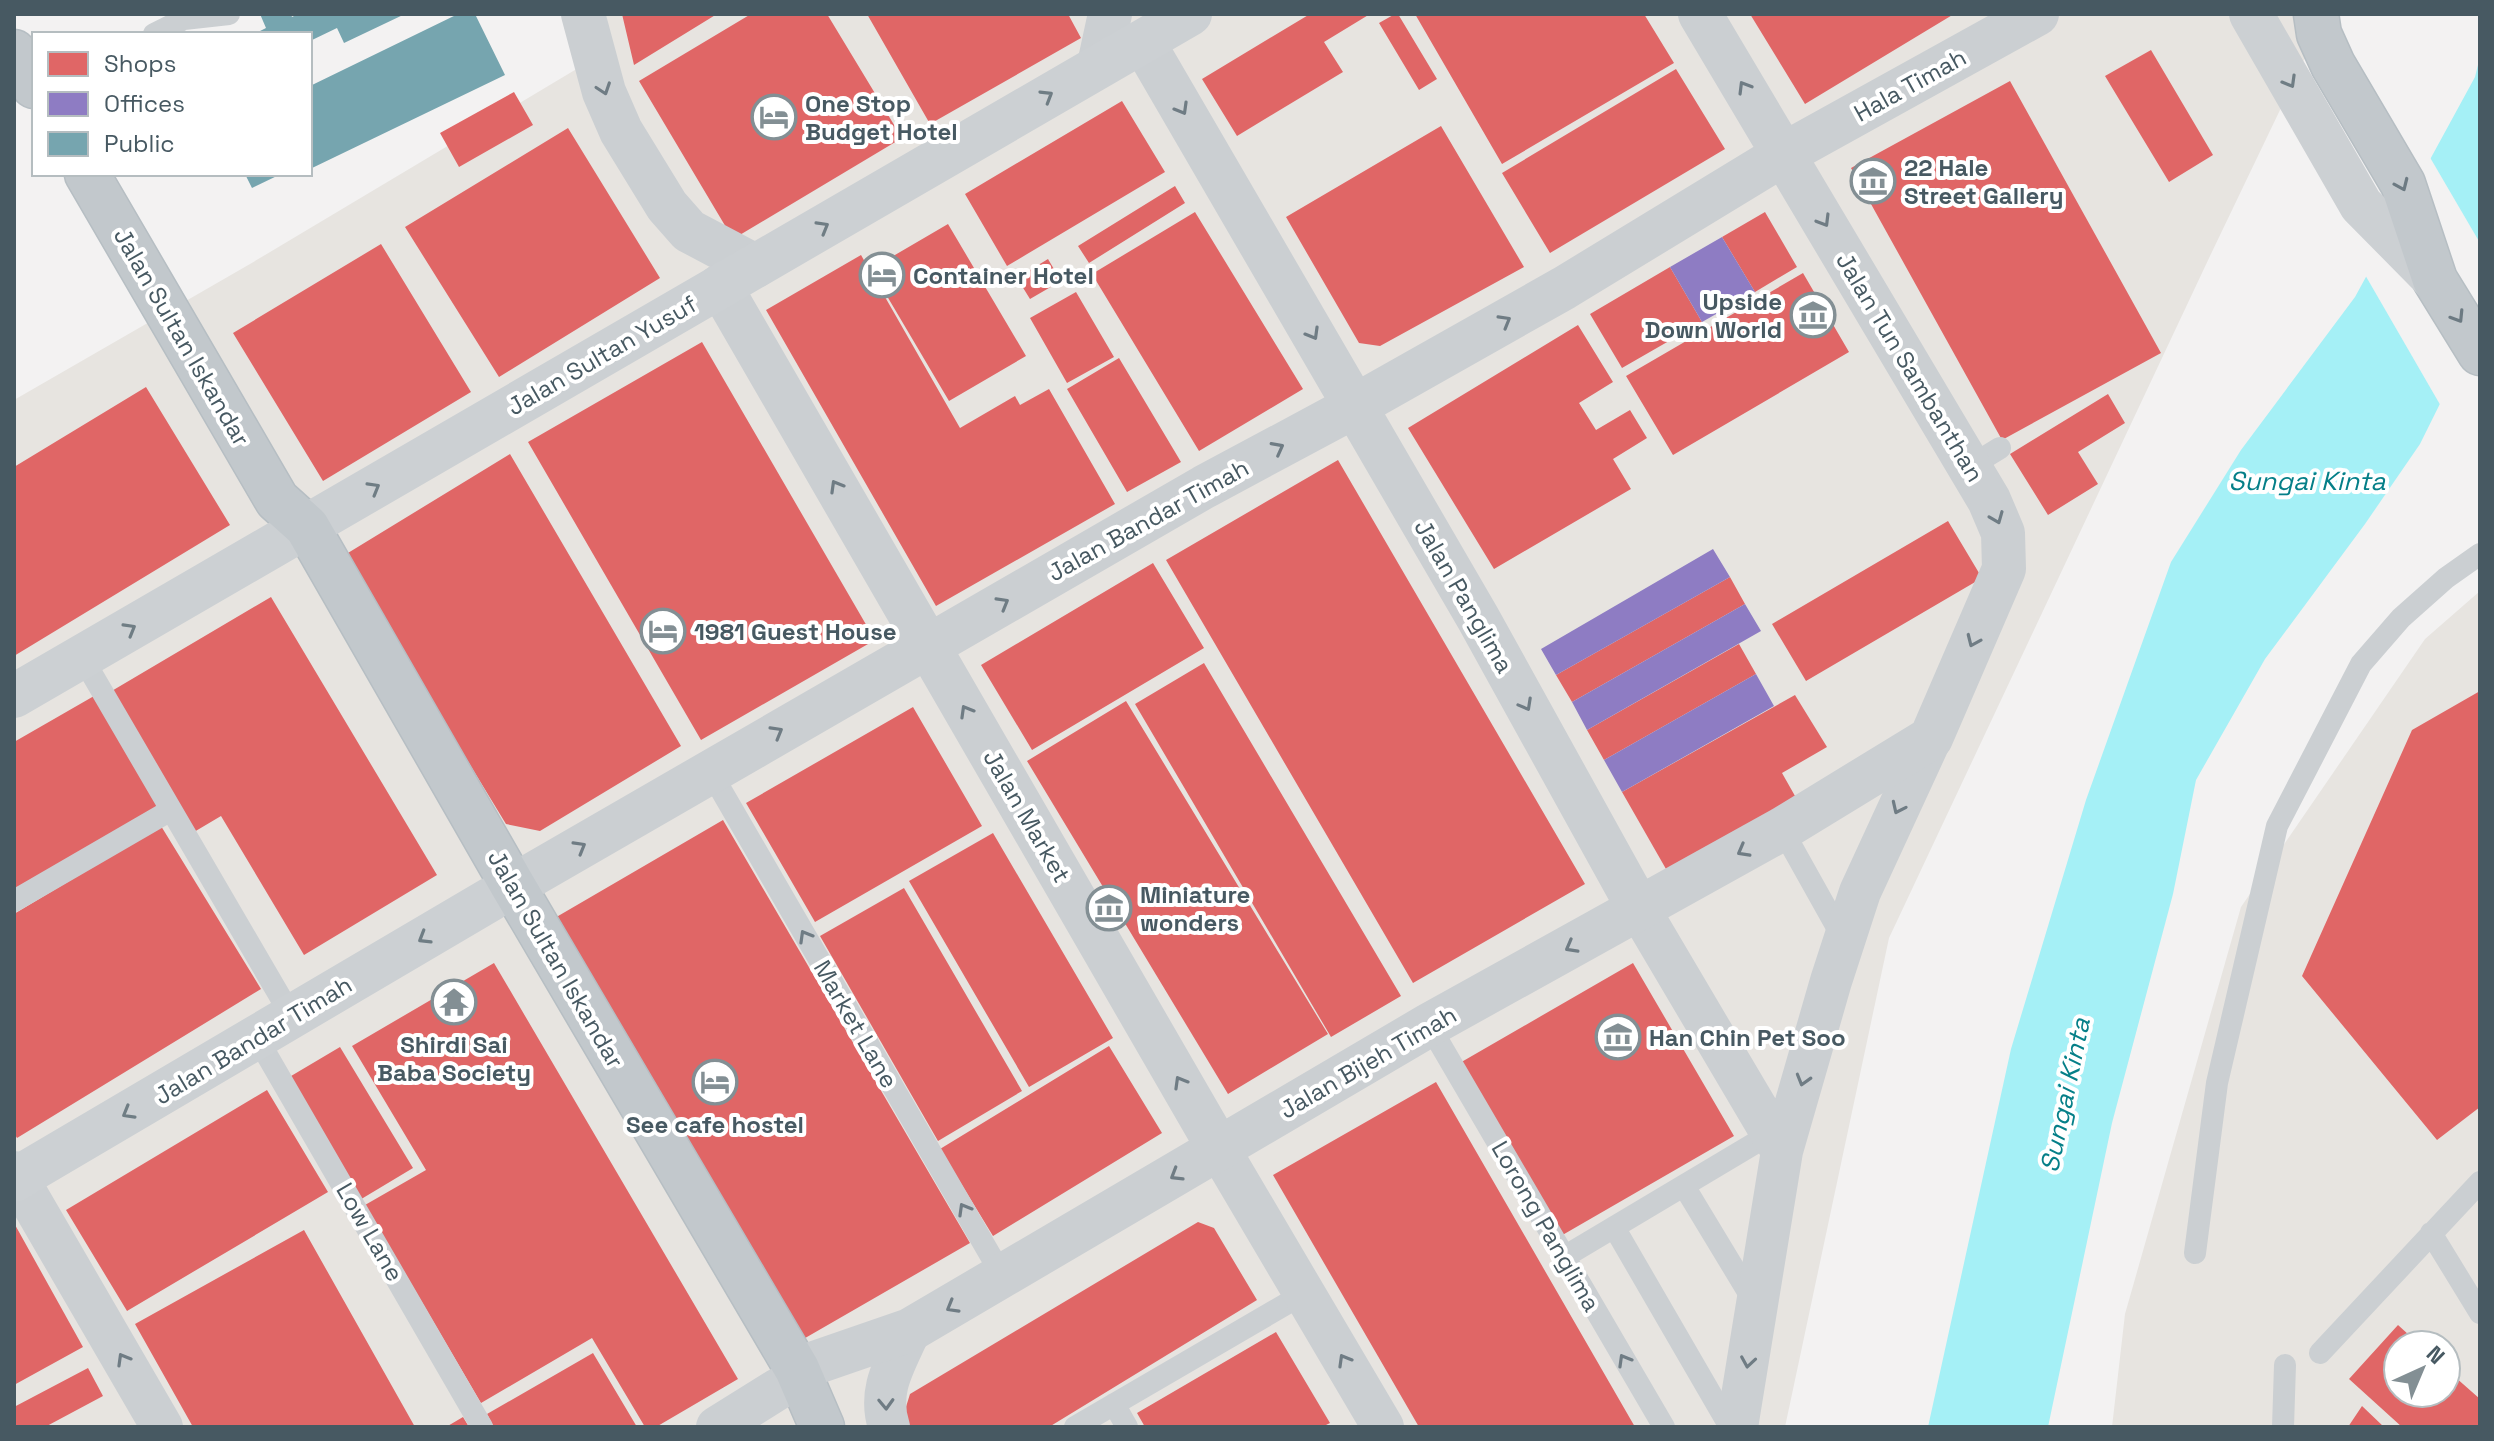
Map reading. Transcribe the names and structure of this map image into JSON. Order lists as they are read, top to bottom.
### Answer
{
  "streets": {
    "highway": ["Jalan Sultan Iskandar"],
    "main road": ["Jalan Sultan Yusuf", "Jalan Bandar Timah"],
    "street": [
      "Hala Timah",
      "Jalan Tun Sambanthan",
      "Jalan Panglima",
      "Jalan Market",
      "Jalan Bijeh Timah"
    ],
    "lane": ["Market Lane", "Lorong Panglima", "Low Lane"]
  },
  "crossings": [
    ["Hala Timah", "Jalan Tun Sambanthan"],
    ["Hala Timah", "Jalan Bandar Timah"],
    ["Jalan Sultan Iskandar", "Jalan Sultan Yusuf"],
    ["Jalan Sultan Iskandar", "Jalan Bandar Timah"],
    ["Jalan Sultan Iskandar", "Jalan Bijeh Timah"],
    ["Jalan Sultan Yusuf", "Jalan Panglima"],
    ["Jalan Sultan Yusuf", "Jalan Market"],
    ["Jalan Sultan Yusuf", "Low Lane"],
    ["Jalan Tun Sambanthan", "Jalan Bandar Timah"],
    ["Jalan Tun Sambanthan", "Jalan Bijeh Timah"],
    ["Jalan Bandar Timah", "Jalan Panglima"],
    ["Jalan Bandar Timah", "Jalan Market"],
    ["Jalan Bandar Timah", "Market Lane"],
    ["Jalan Bandar Timah", "Low Lane"],
    ["Jalan Panglima", "Jalan Bijeh Timah"],
    ["Jalan Market", "Jalan Bijeh Timah"],
    ["Market Lane", "Jalan Bijeh Timah"],
    ["Jalan Bijeh Timah", "Lorong Panglima"]
  ],
  "one_way": [
    "Jalan Sultan Yusuf",
    "Jalan Panglima",
    "Jalan Market",
    "Market Lane",
    "Jalan Bijeh Timah"
  ],
  "water": ["Sungai Kinta"],
  "places": {
    "hotel": [
      "One Stop Budget Hotel",
      "Container Hotel",
      "1981 Guest House",
      "See cafe hostel"
    ],
    "museum": [
      "22 Hale Street Gallery",
      "Upside Down World",
      "Miniature wonders",
      "Han Chin Pet Soo"
    ],
    "temple": ["Shirdi Sai Baba Society"]
  },
  "legend": ["Shops", "Offices", "Public"],
  "north": "top right"
}
